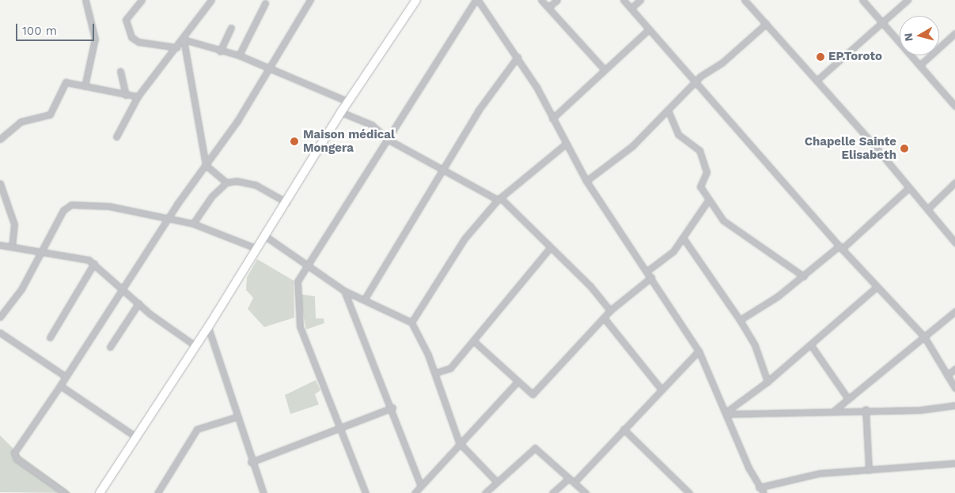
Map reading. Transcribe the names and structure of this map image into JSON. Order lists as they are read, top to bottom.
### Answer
{
  "places": ["EP.Toroto", "Maison médical Mongera", "Chapelle Sainte Elisabeth"],
  "scale_bar": "100 m",
  "north": "left"
}
